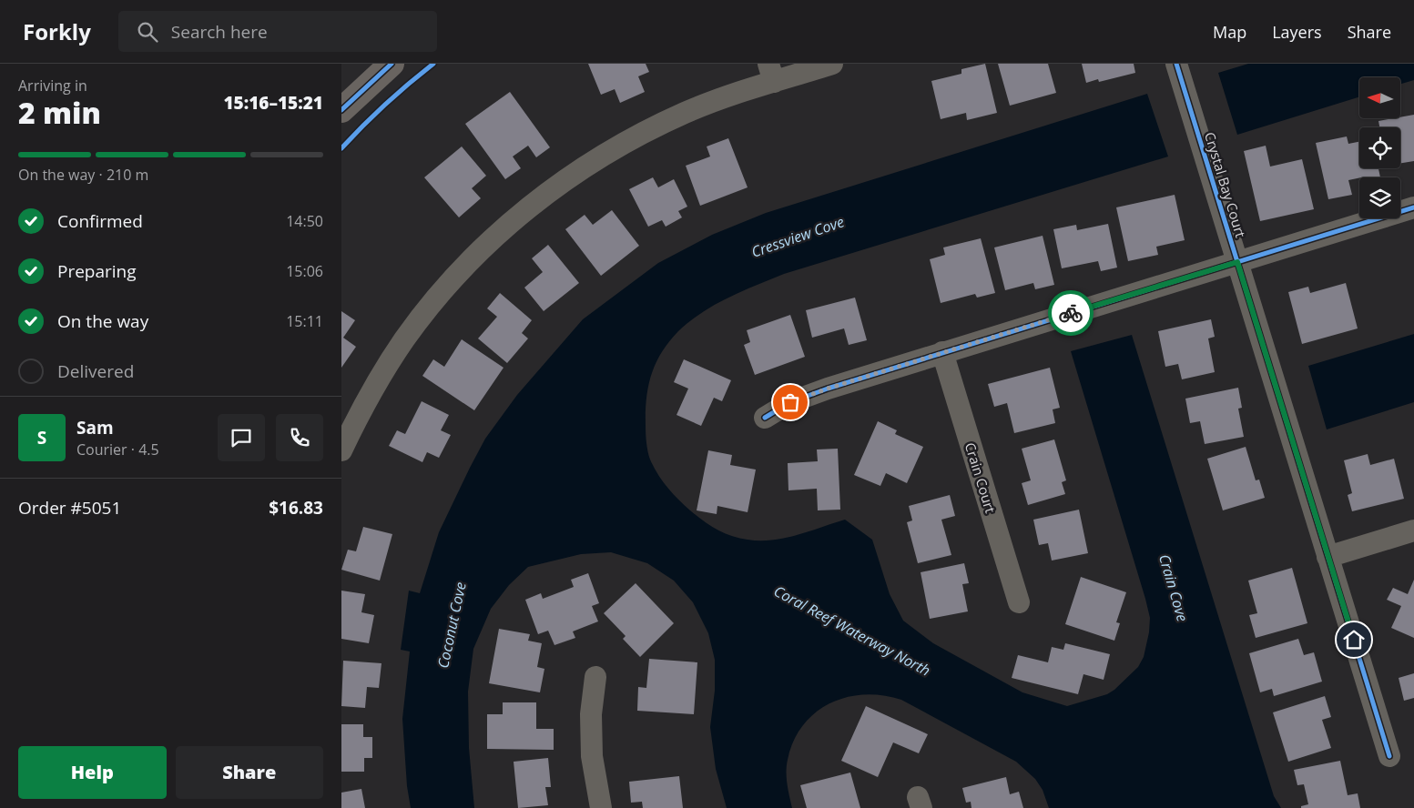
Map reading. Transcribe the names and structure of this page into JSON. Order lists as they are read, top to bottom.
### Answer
{
  "streets": {
    "street": ["Crystal Bay Court", "Crain Court"]
  },
  "water": [
    "Cressview Cove",
    "Crain Cove",
    "Coconut Cove",
    "Coral Reef Waterway North"
  ],
  "north": "left",
  "page": {
    "header": "Forkly",
    "search": "Search here",
    "nav": ["Map", "Layers", "Share"],
    "heading": ["2 min", "Arriving in", "15:16–15:21"],
    "panel": [
      "Sam",
      "Courier · 4.5",
      "Order #5051",
      "$16.83"
    ],
    "bar": "On the way · 210 m",
    "list": [
      ["Confirmed", "14:50"],
      ["Preparing", "15:06"],
      ["On the way", "15:11"],
      "Delivered"
    ],
    "round": "S",
    "buttons": ["Help", "Share"]
  }
}
